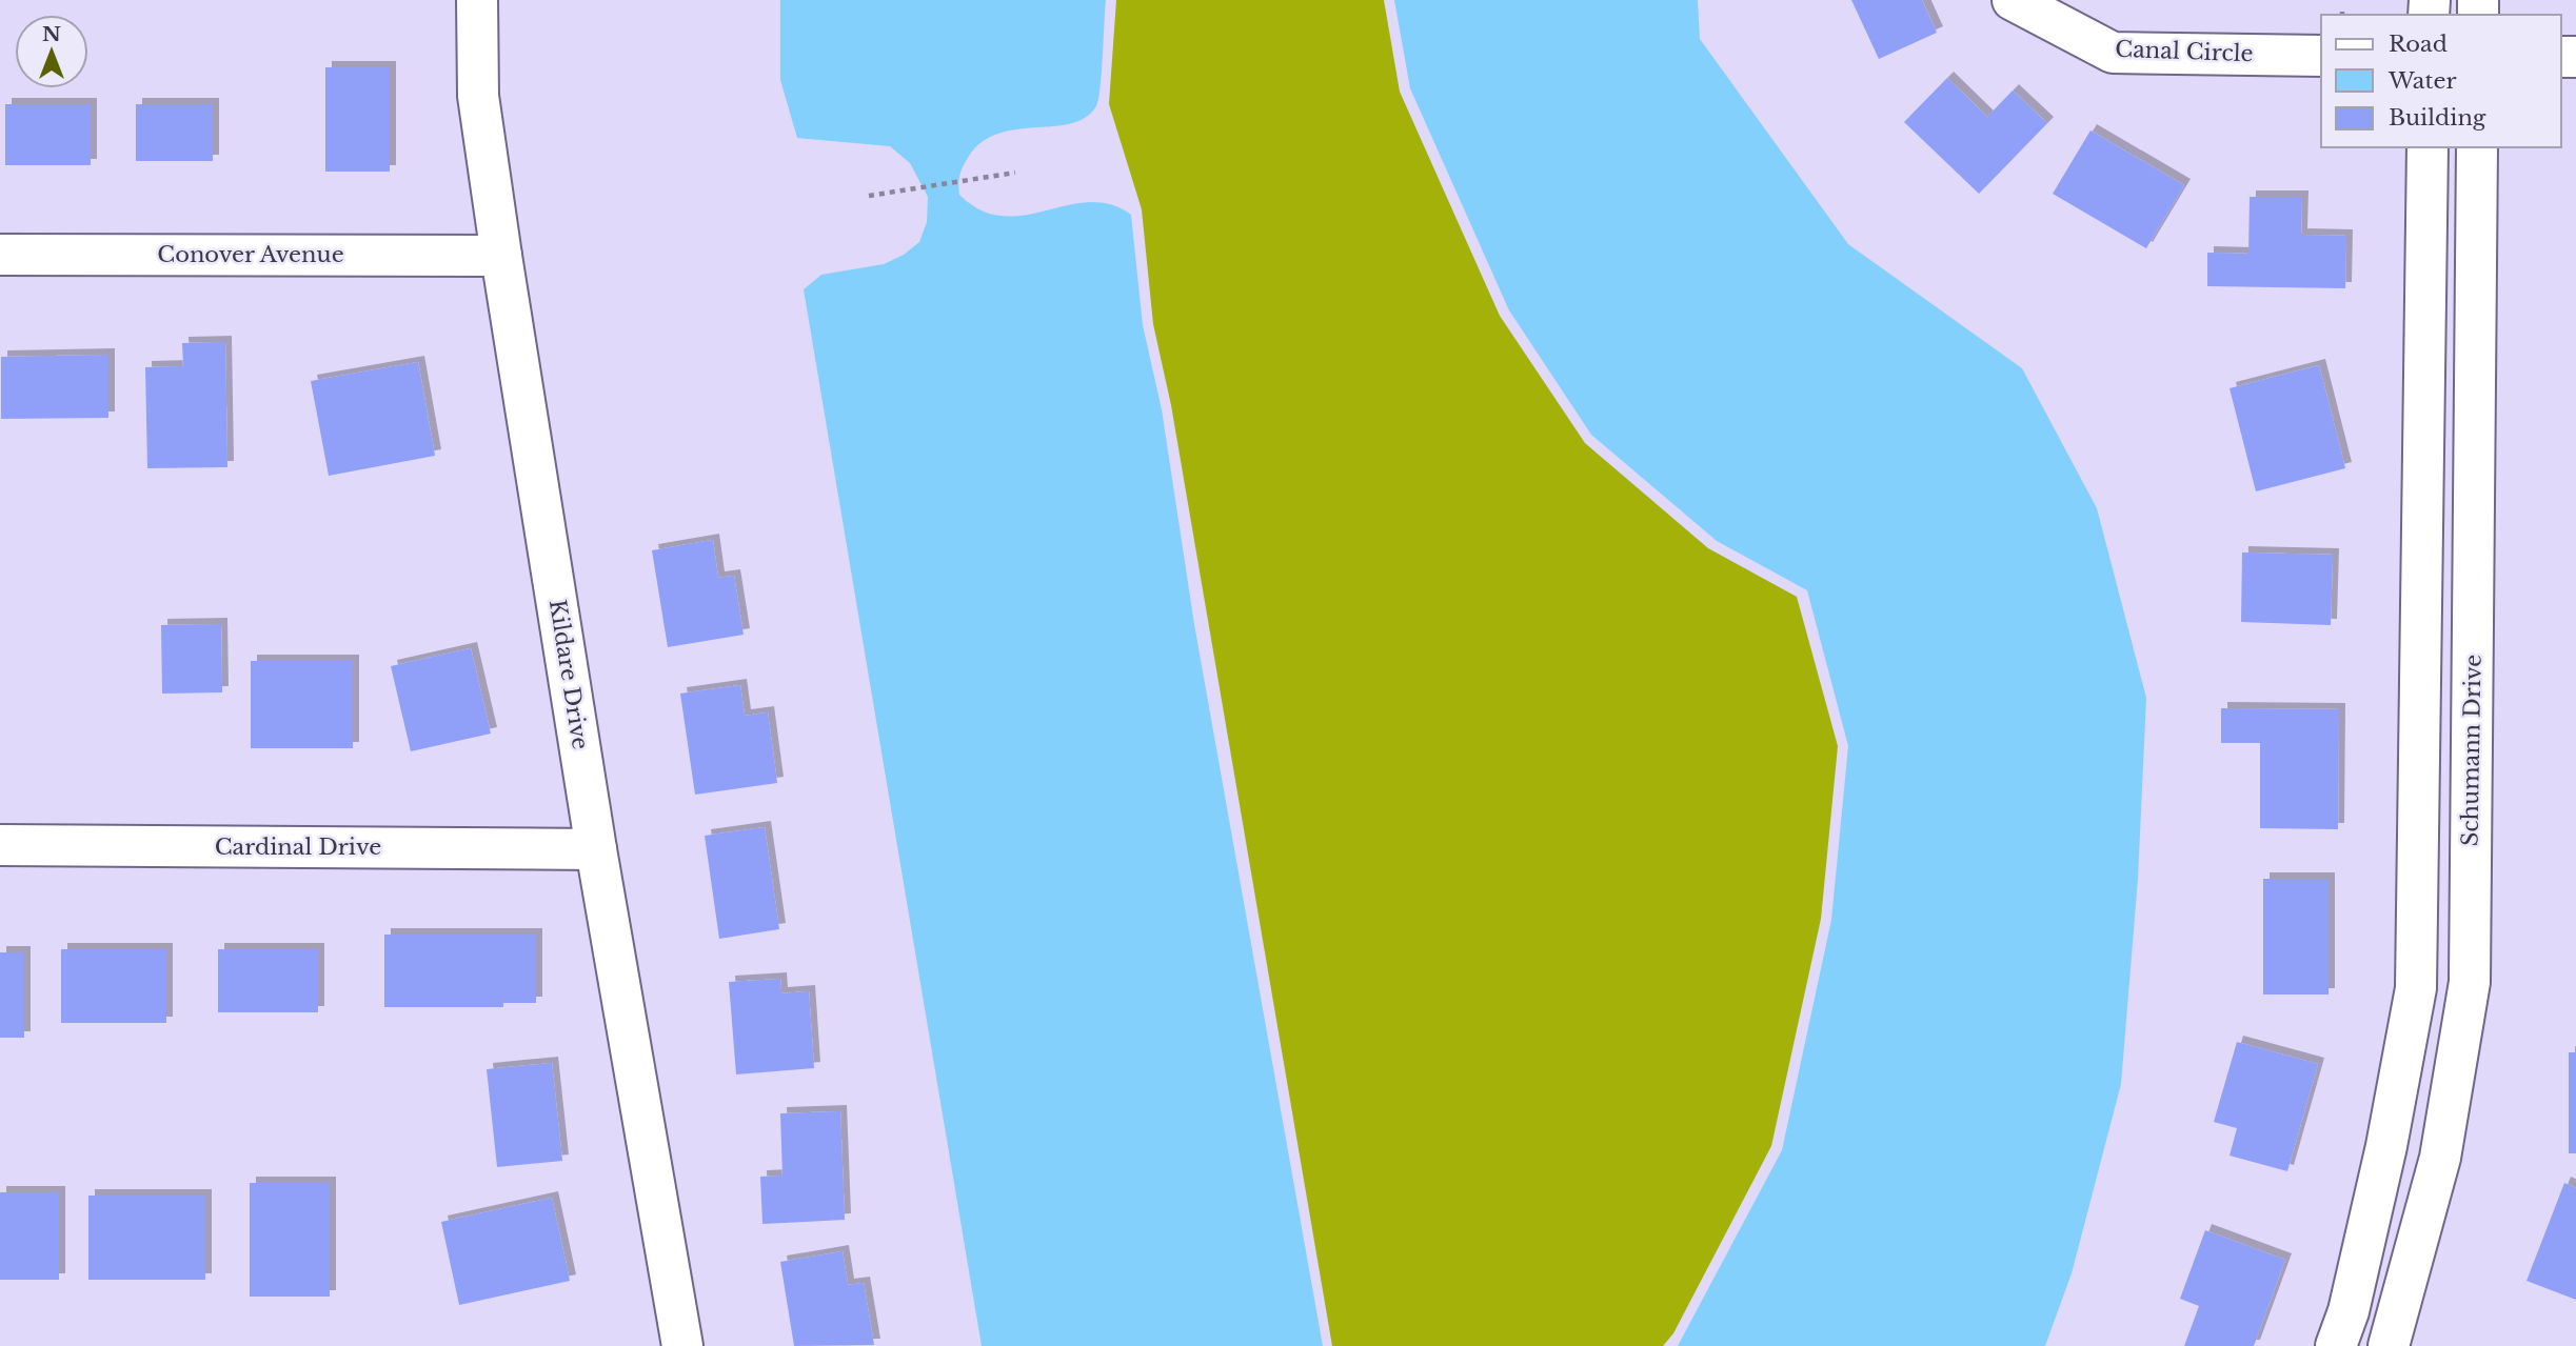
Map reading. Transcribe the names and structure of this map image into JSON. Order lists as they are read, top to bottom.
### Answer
{
  "streets": {
    "street": [
      "Canal Circle",
      "Conover Avenue",
      "Kildare Drive",
      "Schumann Drive",
      "Cardinal Drive"
    ]
  },
  "crossings": [
    ["Conover Avenue", "Kildare Drive"],
    ["Kildare Drive", "Cardinal Drive"]
  ],
  "legend": ["Road", "Water", "Building"],
  "north": "top"
}
